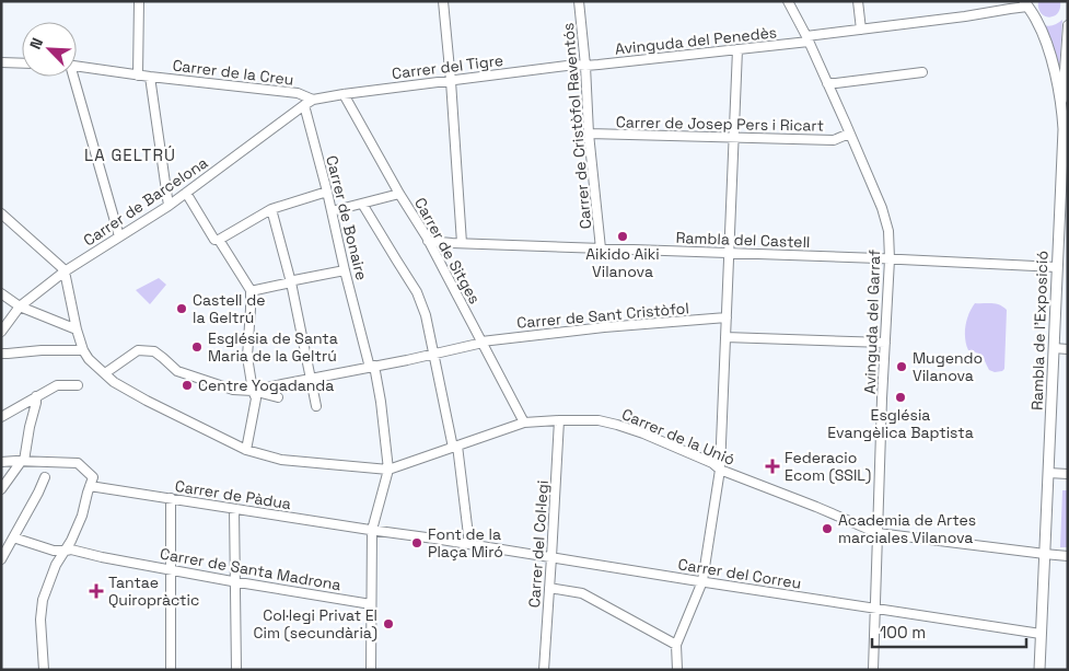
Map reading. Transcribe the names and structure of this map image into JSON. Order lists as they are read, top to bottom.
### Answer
{
  "streets": {
    "street": [
      "Avinguda del Penedès",
      "Carrer del Tigre",
      "Carrer de la Creu",
      "Carrer de Josep Pers i Ricart",
      "Carrer de Cristòfol Raventós",
      "Carrer de Barcelona",
      "Carrer de Bonaire",
      "Rambla del Castell",
      "Carrer de Sitges",
      "Carrer de Sant Cristòfol",
      "Avinguda del Garraf",
      "Rambla de l'Exposició",
      "Carrer de la Unió",
      "Carrer de Pàdua",
      "Carrer del Col·legi",
      "Carrer de Santa Madrona",
      "Carrer del Correu"
    ]
  },
  "crossings": [
    ["Avinguda del Penedès", "Carrer del Tigre"],
    ["Avinguda del Penedès", "Carrer de Cristòfol Raventós"],
    ["Avinguda del Penedès", "Avinguda del Garraf"],
    ["Avinguda del Penedès", "Rambla de l'Exposició"],
    ["Carrer del Tigre", "Carrer de la Creu"],
    ["Carrer del Tigre", "Carrer de Cristòfol Raventós"],
    ["Carrer del Tigre", "Carrer de Barcelona"],
    ["Carrer del Tigre", "Carrer de Sitges"],
    ["Carrer de la Creu", "Carrer de Barcelona"],
    ["Carrer de Josep Pers i Ricart", "Carrer de Cristòfol Raventós"],
    ["Carrer de Josep Pers i Ricart", "Avinguda del Garraf"],
    ["Carrer de Cristòfol Raventós", "Rambla del Castell"],
    ["Carrer de Barcelona", "Carrer de Bonaire"],
    ["Carrer de Bonaire", "Carrer de Sant Cristòfol"],
    ["Carrer de Bonaire", "Carrer de la Unió"],
    ["Rambla del Castell", "Carrer de Sitges"],
    ["Rambla del Castell", "Avinguda del Garraf"],
    ["Rambla del Castell", "Rambla de l'Exposició"],
    ["Carrer de Sitges", "Carrer de Sant Cristòfol"],
    ["Carrer de Sitges", "Carrer de la Unió"],
    ["Avinguda del Garraf", "Carrer de la Unió"],
    ["Avinguda del Garraf", "Carrer del Correu"],
    ["Rambla de l'Exposició", "Carrer de la Unió"],
    ["Rambla de l'Exposició", "Carrer del Correu"],
    ["Carrer de la Unió", "Carrer del Col·legi"],
    ["Carrer de Pàdua", "Carrer del Correu"],
    ["Carrer del Col·legi", "Carrer del Correu"]
  ],
  "districts": ["LA GELTRÚ"],
  "places": {
    "other": [
      "Aikido Aiki Vilanova",
      "Castell de la Geltrú",
      "Església de Santa Maria de la Geltrú",
      "Mugendo Vilanova",
      "Centre Yogadanda",
      "Església Evangèlica Baptista",
      "Academia de Artes marciales Vilanova",
      "Font de la Plaça Miró",
      "Col·legi Privat El Cim (secundària)"
    ],
    "health": ["Federacio Ecom (SSIL)", "Tantae Quiropràctic"]
  },
  "scale_bar": "100 m",
  "north": "top left"
}
